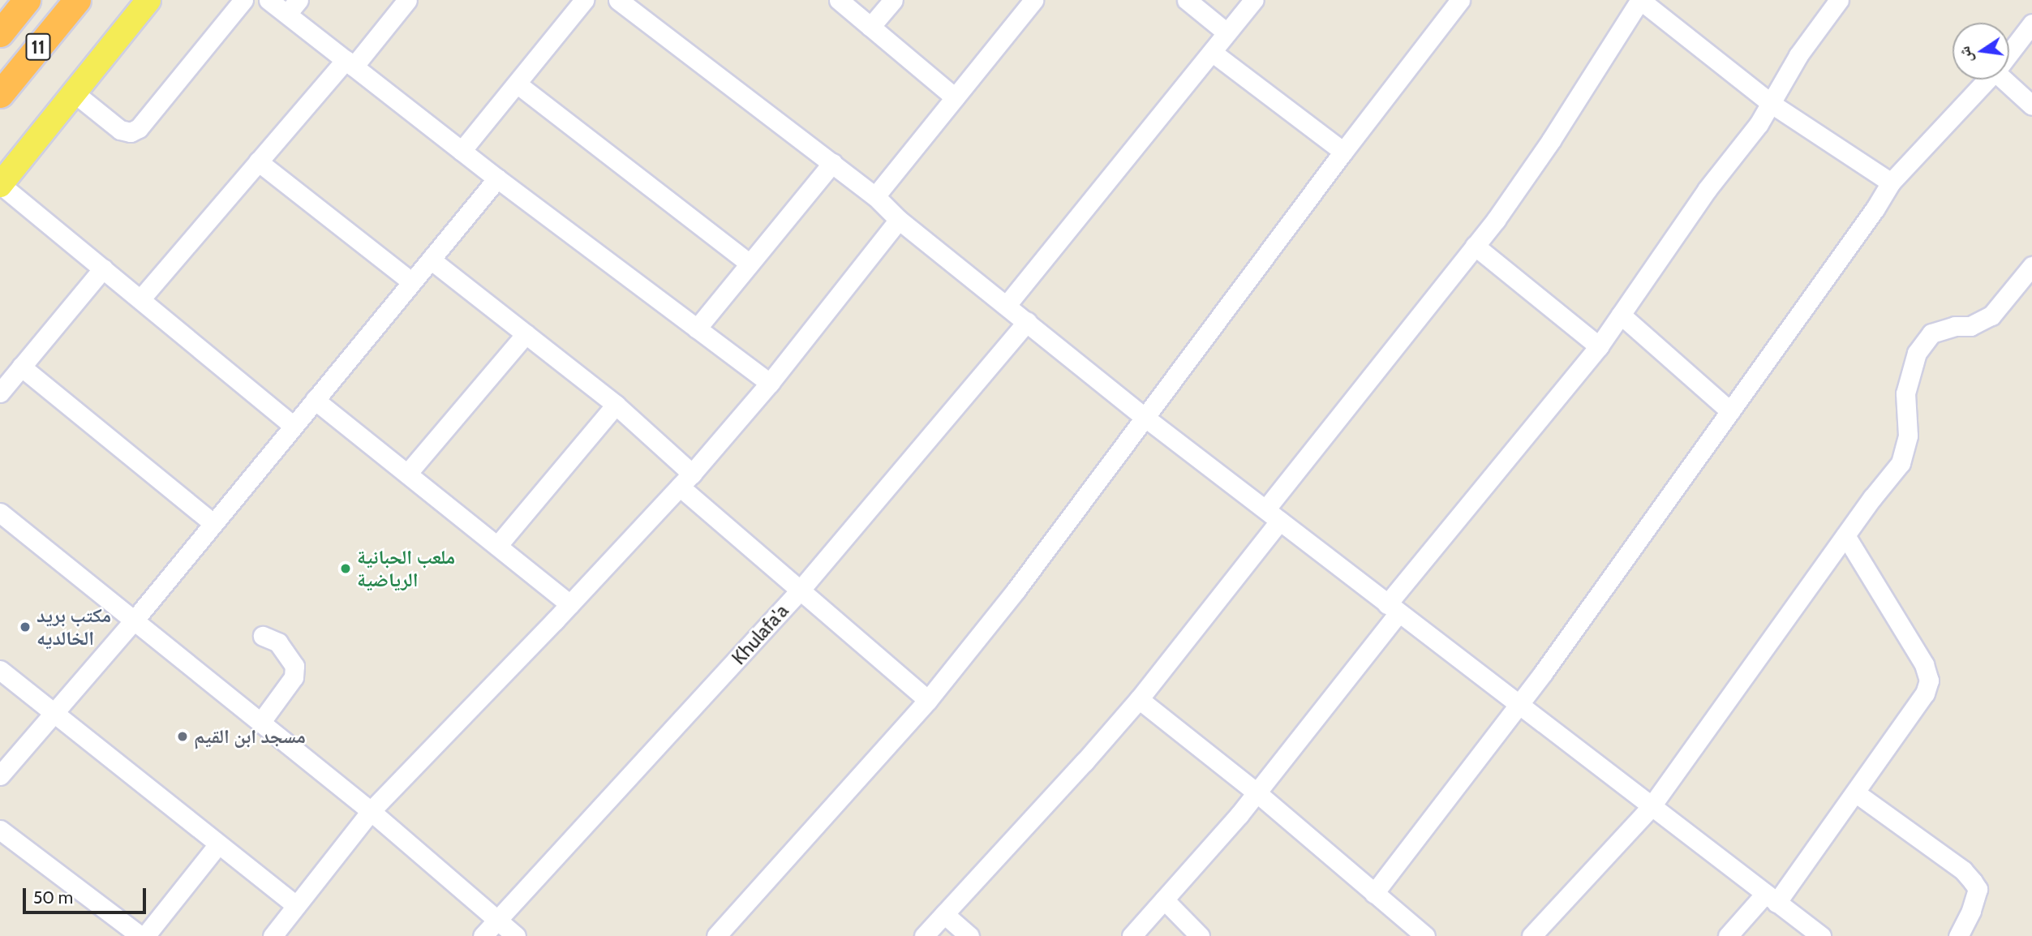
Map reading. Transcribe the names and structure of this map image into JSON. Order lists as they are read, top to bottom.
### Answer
{
  "streets": {
    "highway": ["11"],
    "street": ["Khulafa'a"]
  },
  "places": ["ملعب الحبانية الرياضية", "مكتب بريد الخالديه", "مسجد ابن القيم"],
  "scale_bar": "50 m",
  "north": "left"
}
